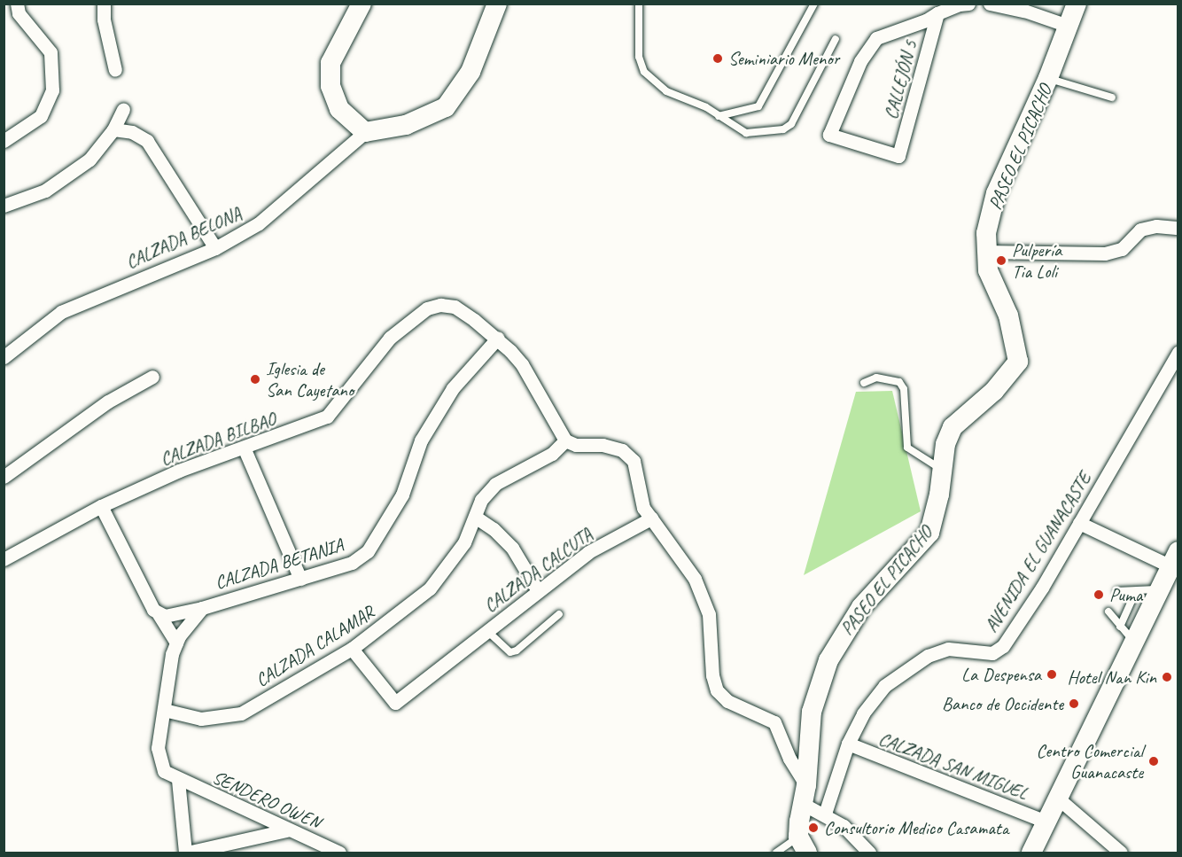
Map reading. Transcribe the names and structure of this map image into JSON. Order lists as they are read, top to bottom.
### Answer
{
  "streets": {
    "street": [
      "CALLEJÓN 5",
      "PASEO EL PICACHO",
      "CALZADA BELONA",
      "CALZADA BILBAO",
      "AVENIDA EL GUANACASTE",
      "CALZADA BETANIA",
      "CALZADA CALCUTA",
      "CALZADA CALAMAR",
      "CALZADA SAN MIGUEL",
      "SENDERO OWEN"
    ]
  },
  "crossings": [
    ["CALZADA BILBAO", "CALZADA BETANIA"],
    ["CALZADA BILBAO", "CALZADA CALAMAR"],
    ["AVENIDA EL GUANACASTE", "CALZADA SAN MIGUEL"],
    ["CALZADA BETANIA", "CALZADA CALAMAR"],
    ["CALZADA BETANIA", "SENDERO OWEN"],
    ["CALZADA CALCUTA", "CALZADA CALAMAR"]
  ],
  "places": [
    "Seminiario Menor",
    "Pulpería Tia Loli",
    "Iglesia de San Cayetano",
    "Puma",
    "La Despensa",
    "Hotel Nan Kin",
    "Banco de Occidente",
    "Centro Comercial Guanacaste",
    "Consultorio Medico Casamata"
  ]
}
